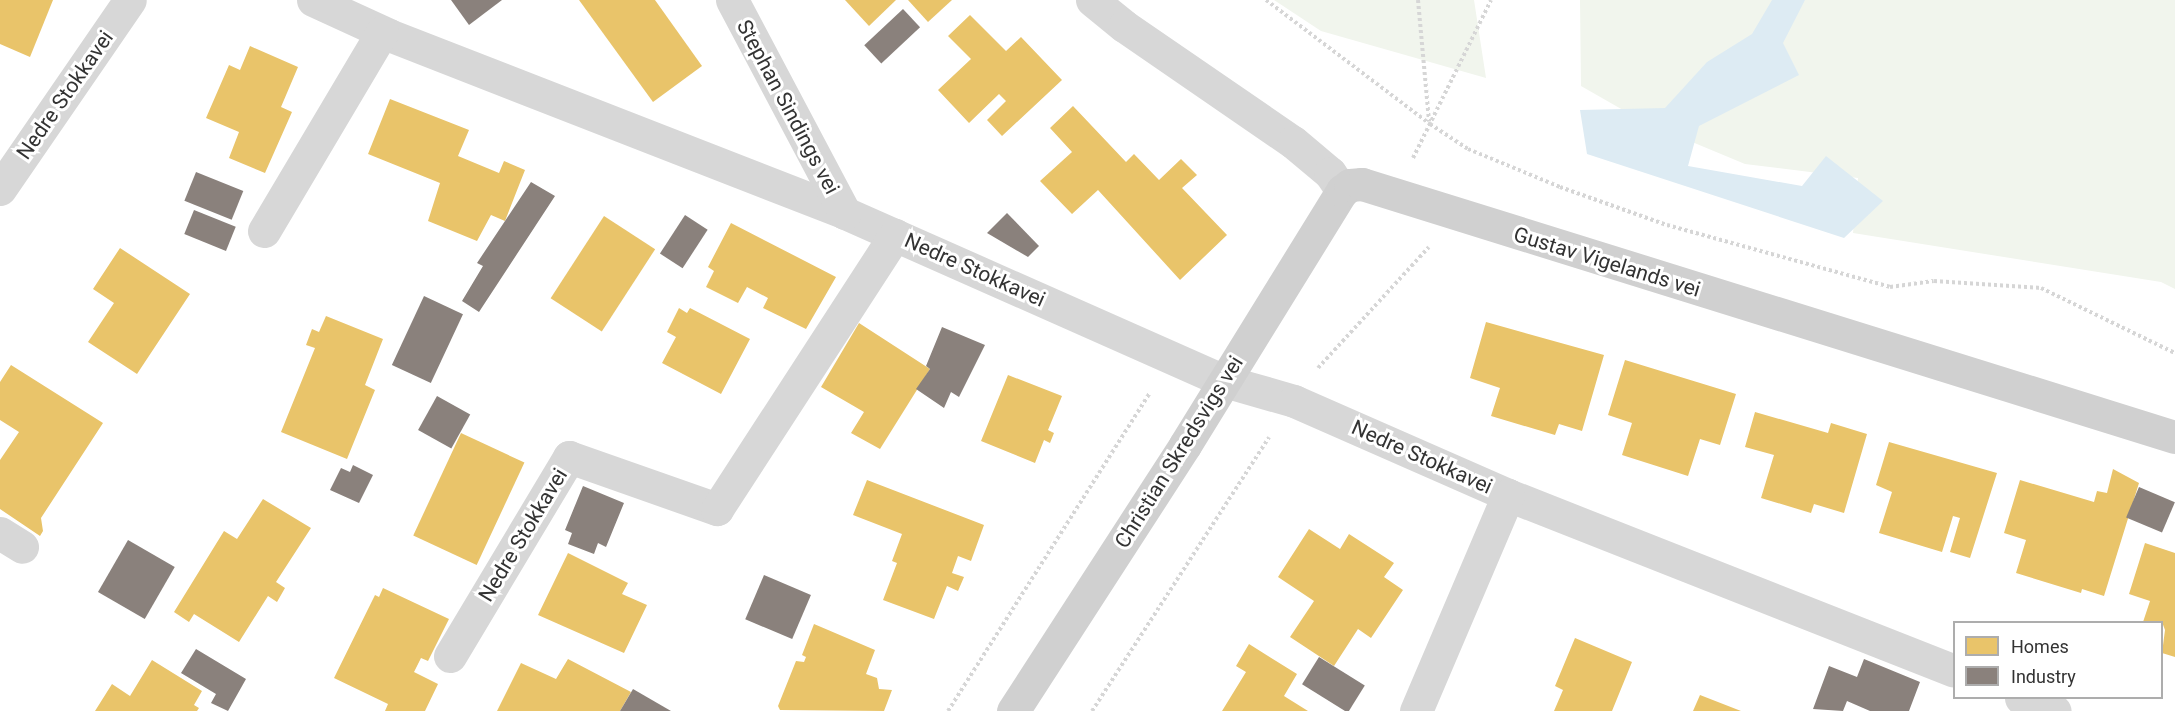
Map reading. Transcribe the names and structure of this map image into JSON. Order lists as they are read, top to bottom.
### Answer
{
  "streets": {
    "main road": ["Gustav Vigelands vei", "Christian Skredsvigs vei"],
    "street": ["Nedre Stokkavei", "Stephan Sindings vei"]
  },
  "crossings": [
    ["Nedre Stokkavei", "Stephan Sindings vei"],
    ["Nedre Stokkavei", "Christian Skredsvigs vei"],
    ["Gustav Vigelands vei", "Christian Skredsvigs vei"]
  ],
  "legend": ["Homes", "Industry"]
}
